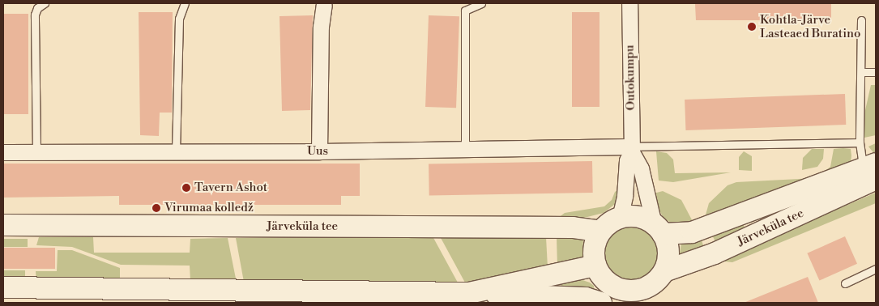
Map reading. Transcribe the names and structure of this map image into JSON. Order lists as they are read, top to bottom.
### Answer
{
  "streets": {
    "main road": ["Järveküla tee"],
    "street": ["Outokumpu", "Uus"]
  },
  "crossings": [
    ["Outokumpu", "Uus"],
    ["Outokumpu", "Järveküla tee"]
  ],
  "places": ["Kohtla-Järve Lasteaed Buratino", "Tavern Ashot", "Virumaa kolledž"]
}
